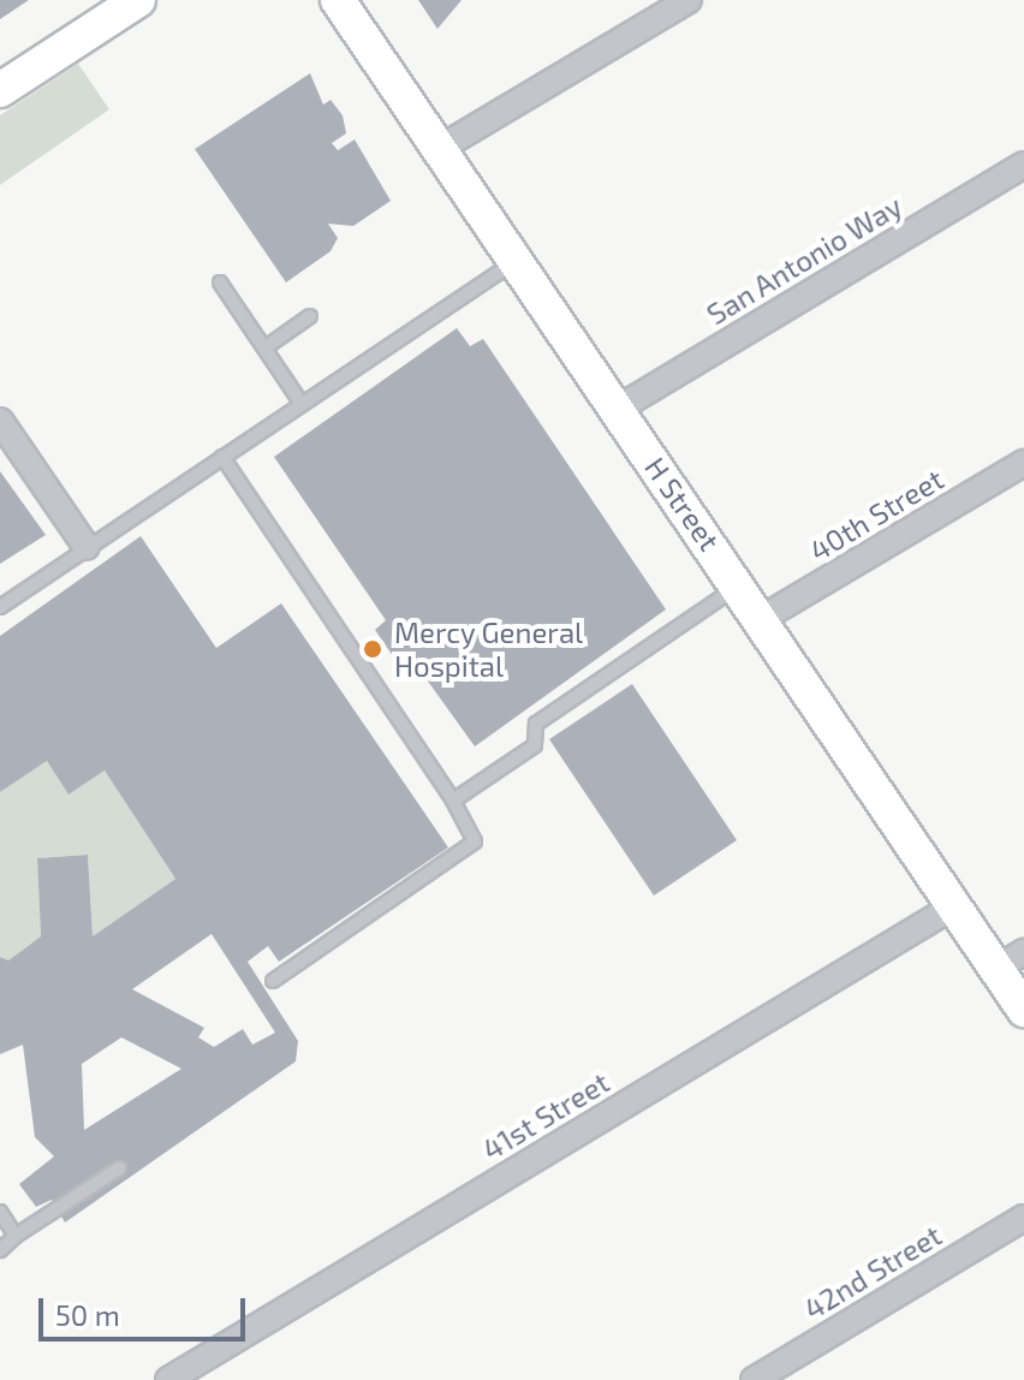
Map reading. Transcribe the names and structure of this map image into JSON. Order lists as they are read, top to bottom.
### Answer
{
  "streets": {
    "main road": ["H Street"],
    "street": [
      "San Antonio Way",
      "40th Street",
      "41st Street",
      "42nd Street"
    ]
  },
  "crossings": [
    ["San Antonio Way", "H Street"],
    ["H Street", "40th Street"],
    ["H Street", "41st Street"]
  ],
  "places": ["Mercy General Hospital"],
  "scale_bar": "50 m"
}
